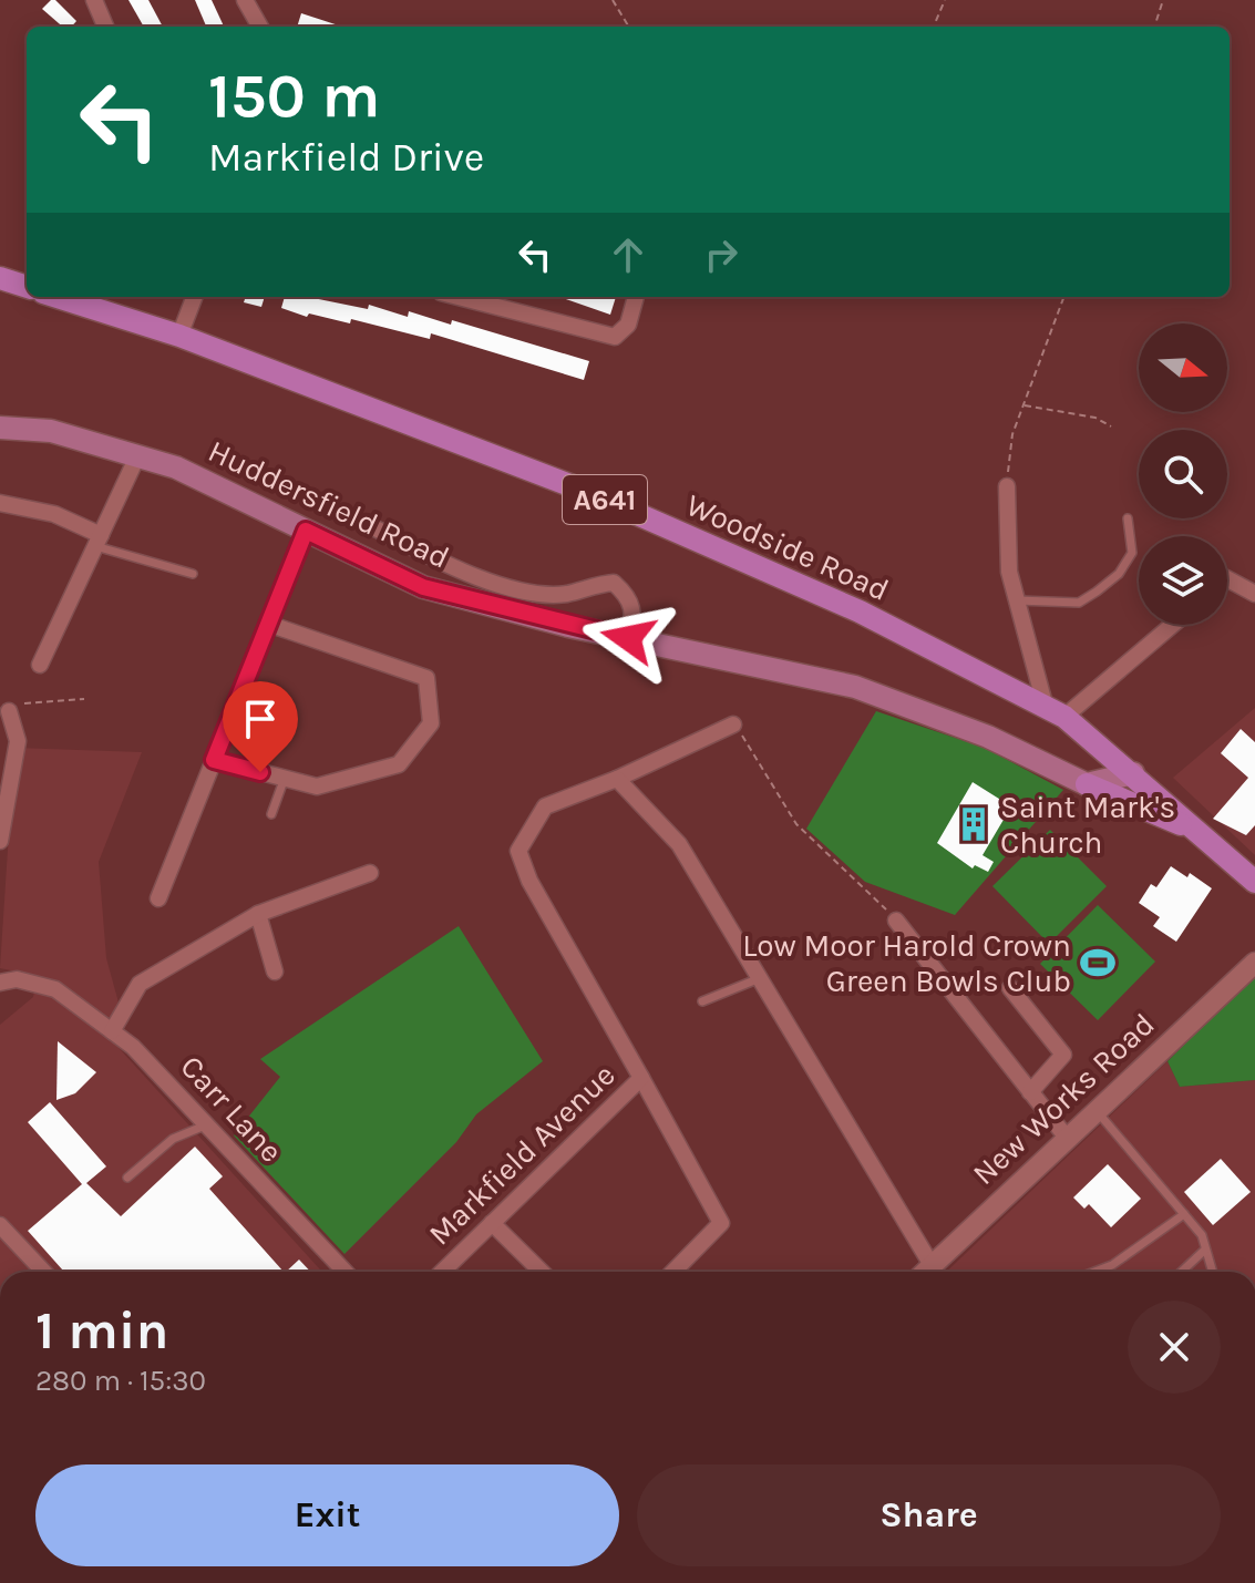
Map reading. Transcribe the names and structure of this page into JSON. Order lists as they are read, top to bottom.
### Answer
{
  "streets": {
    "main road": ["A641", "Huddersfield Road", "Woodside Road"],
    "street": ["New Works Road", "Carr Lane", "Markfield Avenue"]
  },
  "crossings": [
    ["A641", "Woodside Road"]
  ],
  "places": {
    "building": ["Saint Mark's Church"],
    "sports": ["Low Moor Harold Crown Green Bowls Club"]
  },
  "north": "right",
  "page": {
    "turn": ["150 m", "Markfield Drive"],
    "heading": ["1 min", "280 m · 15:30"],
    "buttons": ["Exit", "Share"]
  }
}
